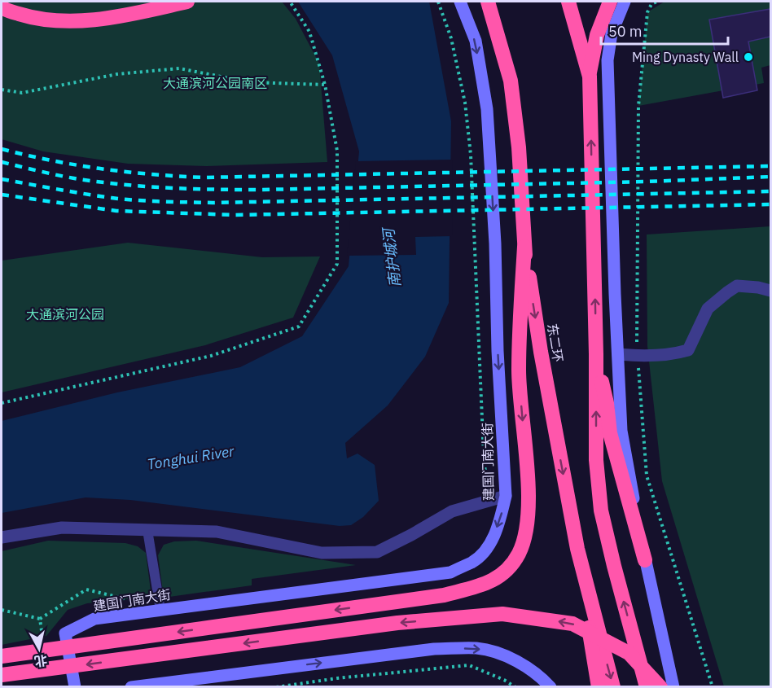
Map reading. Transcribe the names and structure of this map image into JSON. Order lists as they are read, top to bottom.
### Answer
{
  "streets": {
    "highway": ["东二环"],
    "street": ["建国门南大街"]
  },
  "water": ["南护城河", "Tonghui River"],
  "parks": ["大通滨河公园南区", "大通滨河公园"],
  "places": ["Ming Dynasty Wall"],
  "scale_bar": "50 m",
  "north": "bottom"
}
